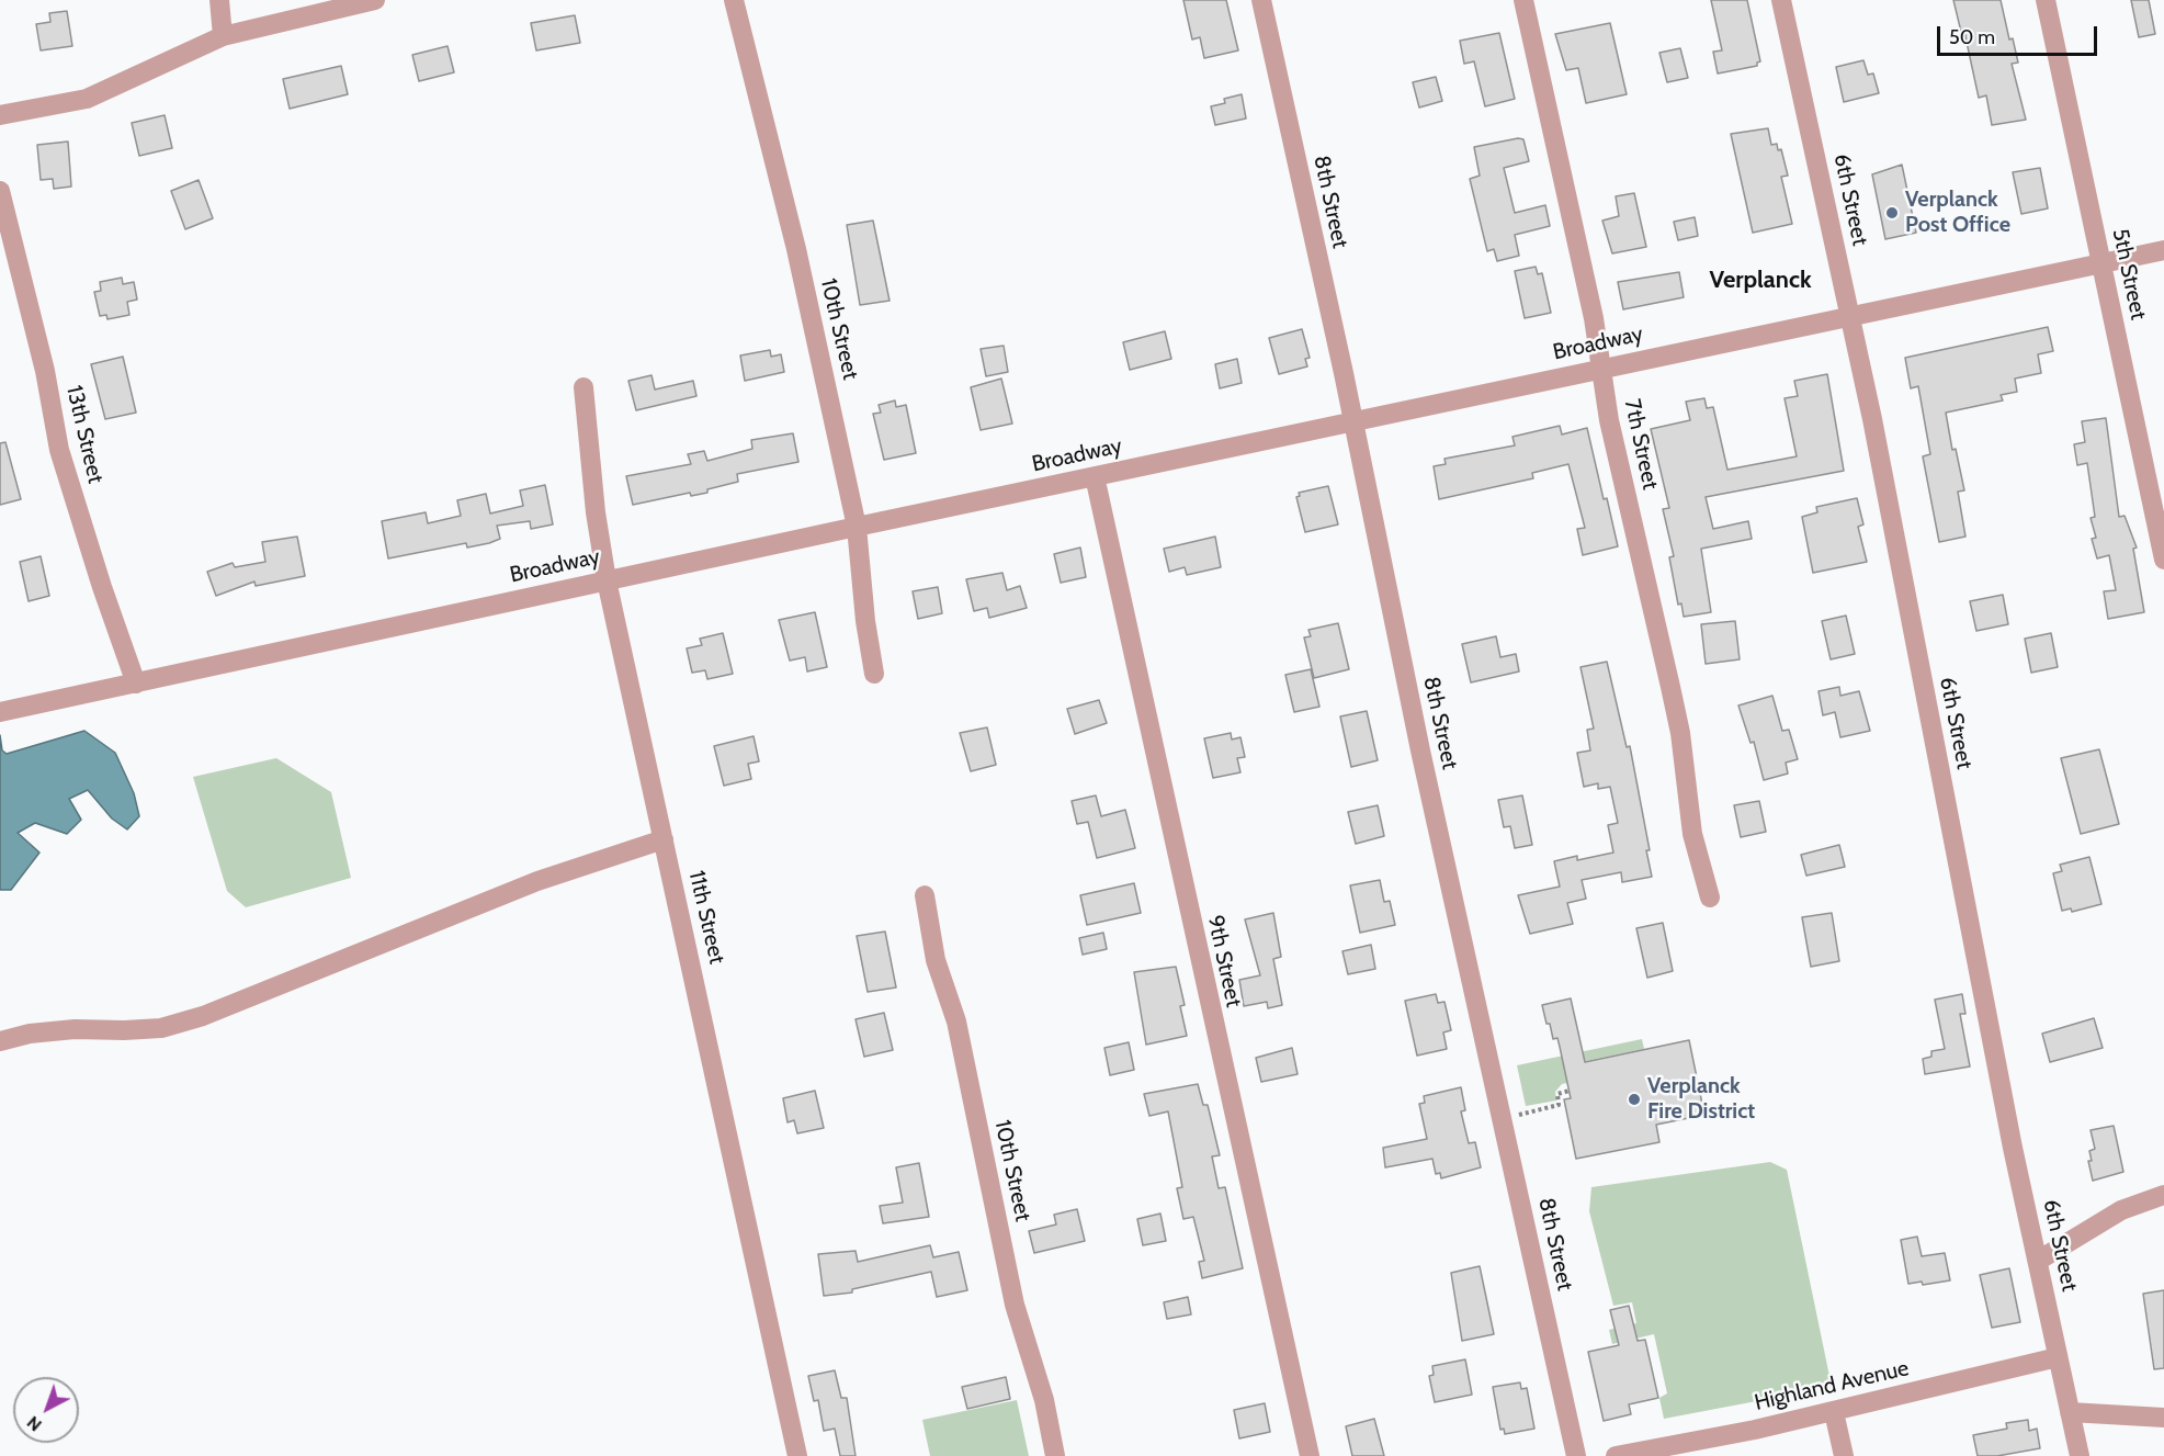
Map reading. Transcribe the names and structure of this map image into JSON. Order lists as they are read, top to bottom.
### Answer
{
  "streets": {
    "street": [
      "6th Street",
      "8th Street",
      "5th Street",
      "10th Street",
      "Broadway",
      "13th Street",
      "7th Street",
      "11th Street",
      "9th Street",
      "Highland Avenue"
    ]
  },
  "crossings": [
    ["6th Street", "Broadway"],
    ["6th Street", "Highland Avenue"],
    ["8th Street", "Broadway"],
    ["5th Street", "Broadway"],
    ["10th Street", "Broadway"],
    ["Broadway", "13th Street"],
    ["Broadway", "7th Street"],
    ["Broadway", "11th Street"],
    ["Broadway", "9th Street"]
  ],
  "districts": ["Verplanck"],
  "places": ["Verplanck Post Office", "Verplanck Fire District"],
  "scale_bar": "50 m",
  "north": "bottom left"
}
